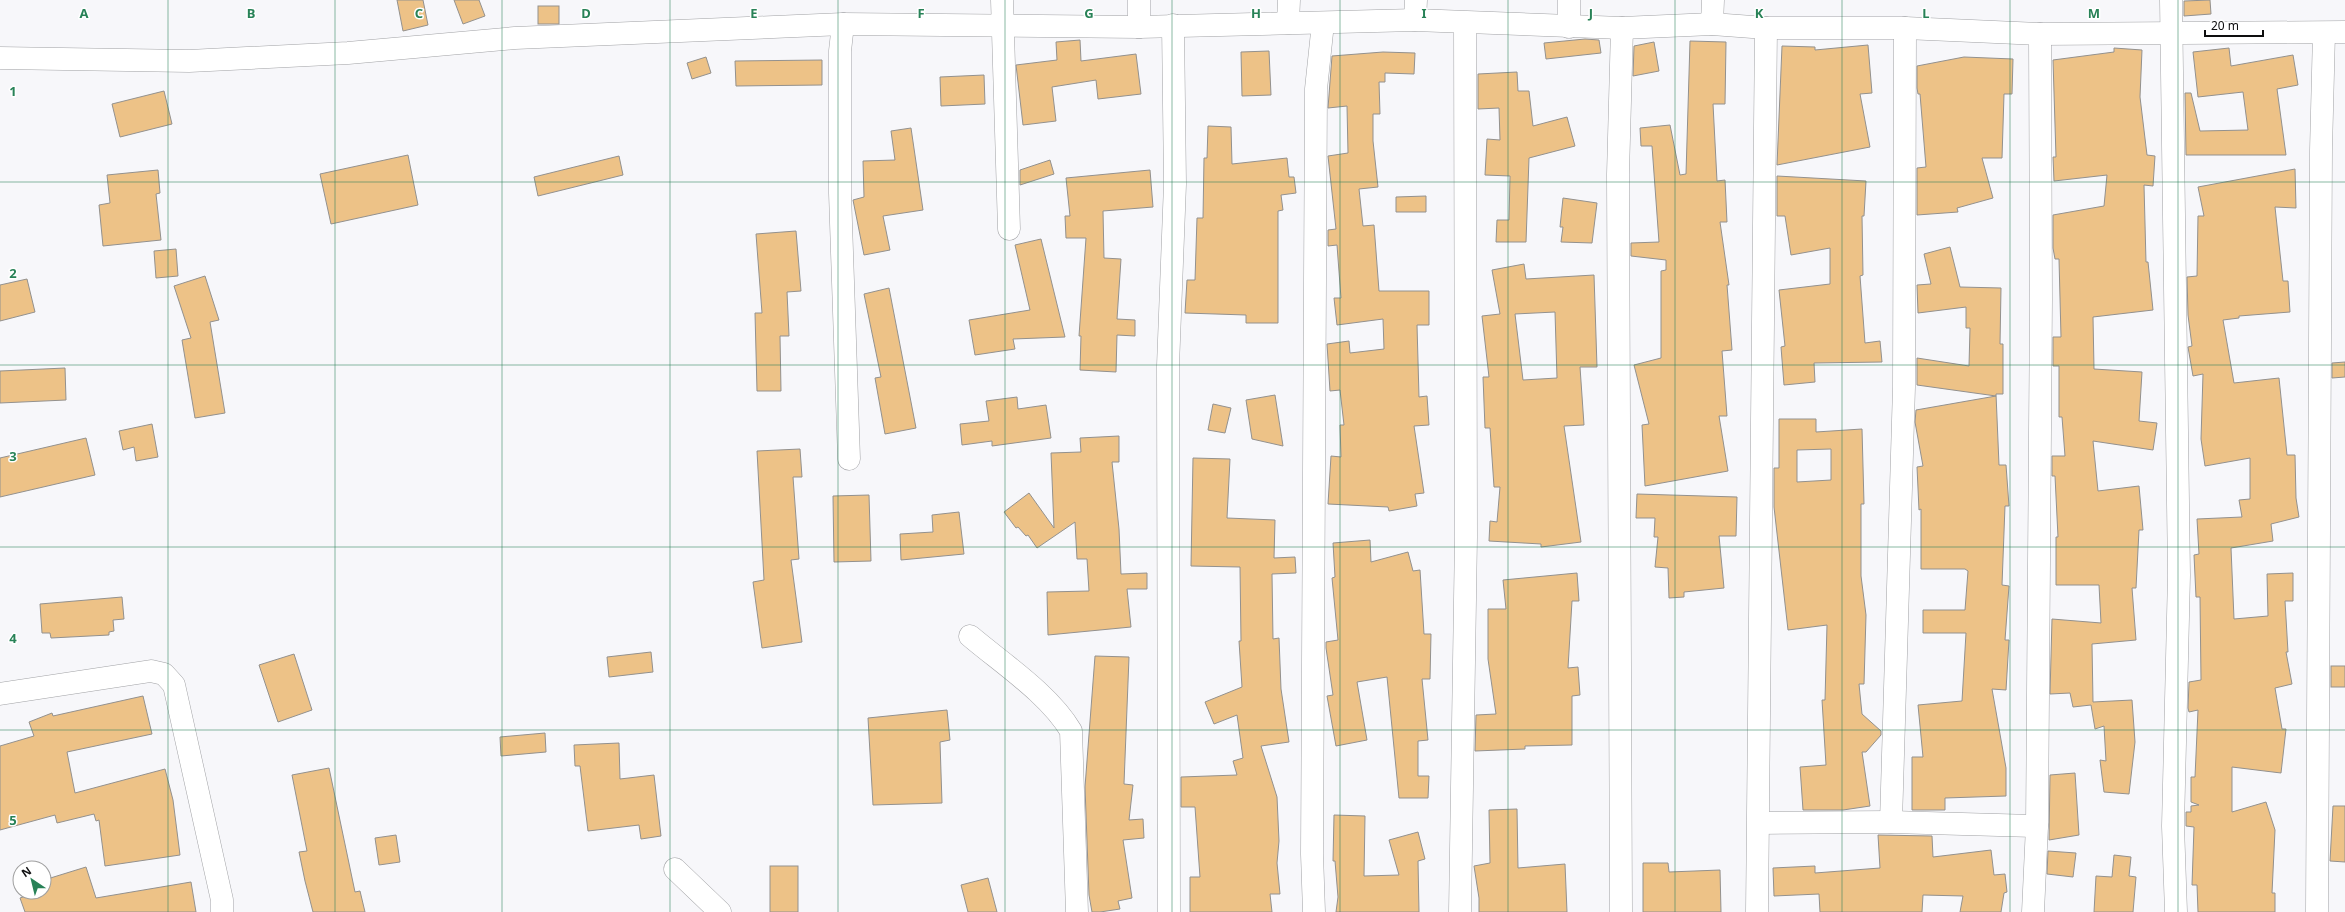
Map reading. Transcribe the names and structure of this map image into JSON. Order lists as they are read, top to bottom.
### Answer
{
  "scale_bar": "20 m",
  "north": "top left",
  "grid": {
    "columns": [
      "A",
      "B",
      "C",
      "D",
      "E",
      "F",
      "G",
      "H",
      "I",
      "J",
      "K",
      "L",
      "M"
    ],
    "rows": [
      "1",
      "2",
      "3",
      "4",
      "5"
    ]
  }
}
